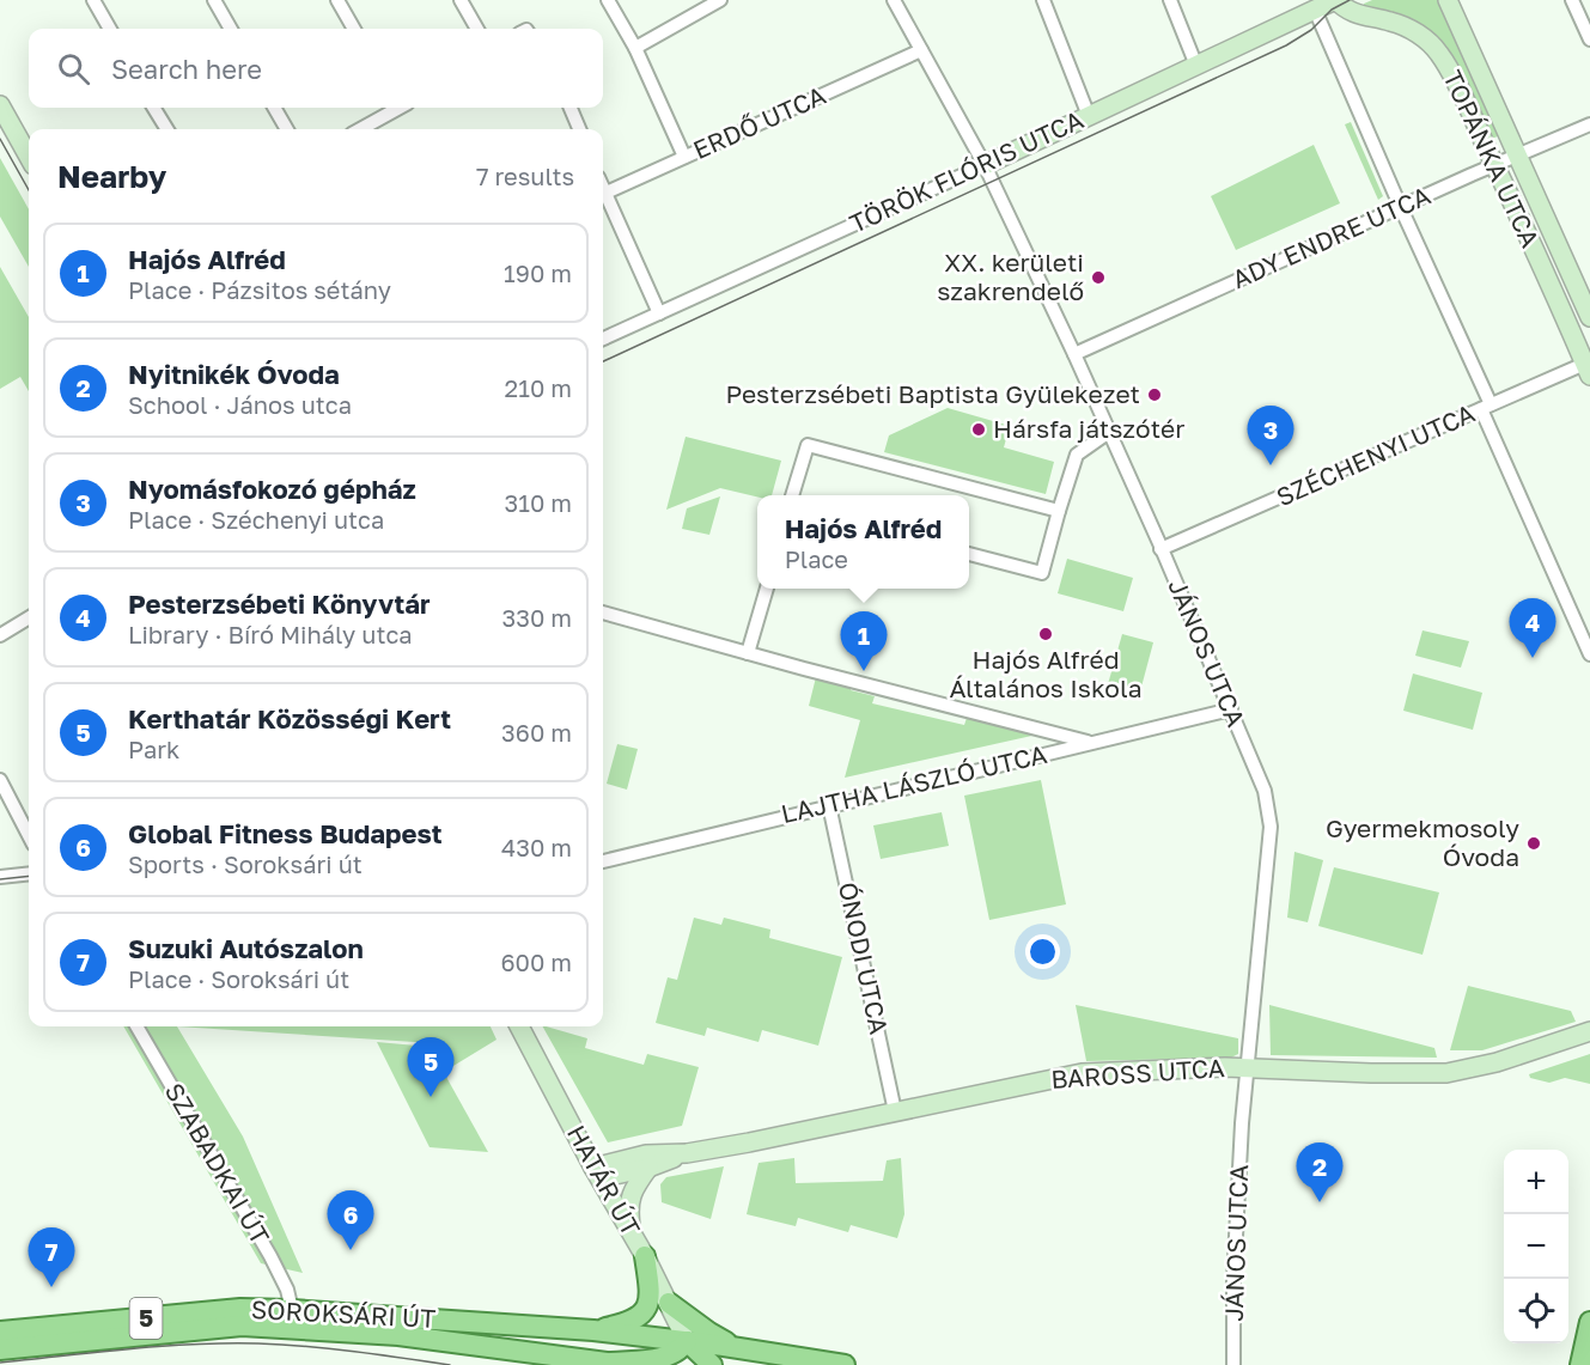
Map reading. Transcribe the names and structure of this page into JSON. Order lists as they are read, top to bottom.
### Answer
{
  "streets": {
    "main road": ["SOROKSÁRI ÚT", "5"],
    "street": [
      "ERDŐ UTCA",
      "TOPÁNKA UTCA",
      "TÖRÖK FLÓRIS UTCA",
      "ADY ENDRE UTCA",
      "SZÉCHENYI UTCA",
      "JÁNOS UTCA",
      "LAJTHA LÁSZLÓ UTCA",
      "ÓNODI UTCA",
      "BAROSS UTCA",
      "SZABADKAI ÚT",
      "HATÁR ÚT"
    ]
  },
  "crossings": [
    ["ERDŐ UTCA", "JÁNOS UTCA"],
    ["TOPÁNKA UTCA", "TÖRÖK FLÓRIS UTCA"],
    ["TOPÁNKA UTCA", "ADY ENDRE UTCA"],
    ["TOPÁNKA UTCA", "SZÉCHENYI UTCA"],
    ["TÖRÖK FLÓRIS UTCA", "JÁNOS UTCA"],
    ["ADY ENDRE UTCA", "JÁNOS UTCA"],
    ["SZÉCHENYI UTCA", "JÁNOS UTCA"],
    ["JÁNOS UTCA", "LAJTHA LÁSZLÓ UTCA"],
    ["JÁNOS UTCA", "BAROSS UTCA"],
    ["LAJTHA LÁSZLÓ UTCA", "ÓNODI UTCA"],
    ["ÓNODI UTCA", "BAROSS UTCA"],
    ["BAROSS UTCA", "HATÁR ÚT"],
    ["SZABADKAI ÚT", "SOROKSÁRI ÚT"],
    ["HATÁR ÚT", "SOROKSÁRI ÚT"],
    ["HATÁR ÚT", "5"],
    ["SOROKSÁRI ÚT", "5"]
  ],
  "places": [
    "XX. kerületi szakrendelő",
    "Pesterzsébeti Baptista Gyülekezet",
    "Hársfa játszótér",
    "Hajós Alfréd Általános Iskola",
    "Gyermekmosoly Óvoda"
  ],
  "page": {
    "search": "Search here",
    "heading": ["Nearby", "7 results"],
    "list": [
      {
        "mark": "1",
        "name": "Hajós Alfréd",
        "note": "Place · Pázsitos sétány",
        "value": "190 m"
      },
      {
        "mark": "2",
        "name": "Nyitnikék Óvoda",
        "note": "School · János utca",
        "value": "210 m"
      },
      {
        "mark": "3",
        "name": "Nyomásfokozó gépház",
        "note": "Place · Széchenyi utca",
        "value": "310 m"
      },
      {
        "mark": "4",
        "name": "Pesterzsébeti Könyvtár",
        "note": "Library · Bíró Mihály utca",
        "value": "330 m"
      },
      {
        "mark": "5",
        "name": "Kerthatár Közösségi Kert",
        "note": "Park",
        "value": "360 m"
      },
      {
        "mark": "6",
        "name": "Global Fitness Budapest",
        "note": "Sports · Soroksári út",
        "value": "430 m"
      },
      {
        "mark": "7",
        "name": "Suzuki Autószalon",
        "note": "Place · Soroksári út",
        "value": "600 m"
      }
    ],
    "pins": [
      "3",
      "4",
      "1",
      "5",
      "2",
      "6",
      "7"
    ],
    "popup": ["Hajós Alfréd", "Place"],
    "map_buttons": ["+", "−"]
  }
}
